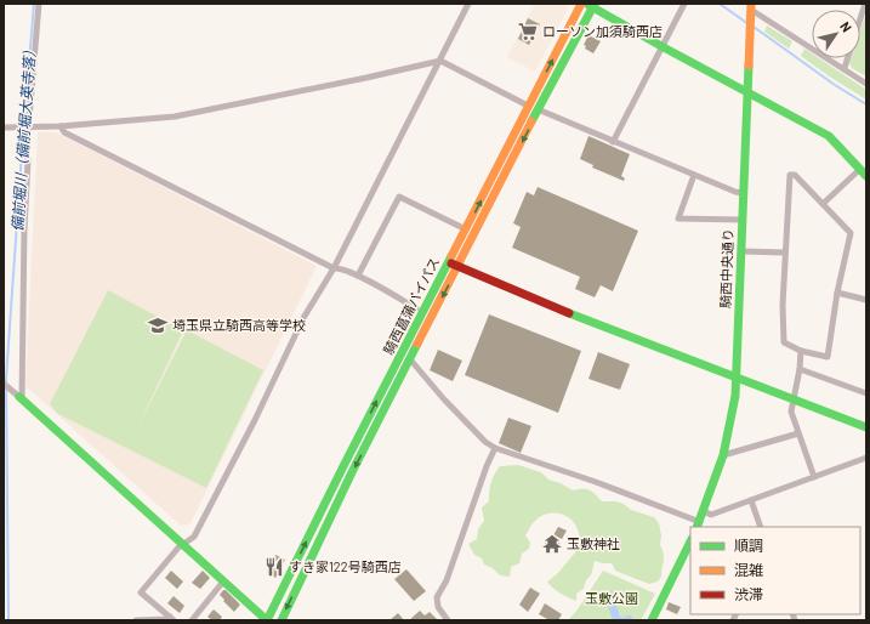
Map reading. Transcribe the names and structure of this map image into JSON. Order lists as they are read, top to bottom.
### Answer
{
  "streets": {
    "main road": ["騎西中央通り", "騎西菖蒲バイパス"]
  },
  "water": ["備前堀川（備前堀大英寺落）"],
  "parks": ["玉敷公園"],
  "places": {
    "supermarket": ["ローソン加須騎西店"],
    "school or university": ["埼玉県立騎西高等学校"],
    "temple": ["玉敷神社"],
    "restaurant": ["すき家122号騎西店"]
  },
  "legend": ["順調", "混雑", "渋滞"],
  "north": "top right"
}
